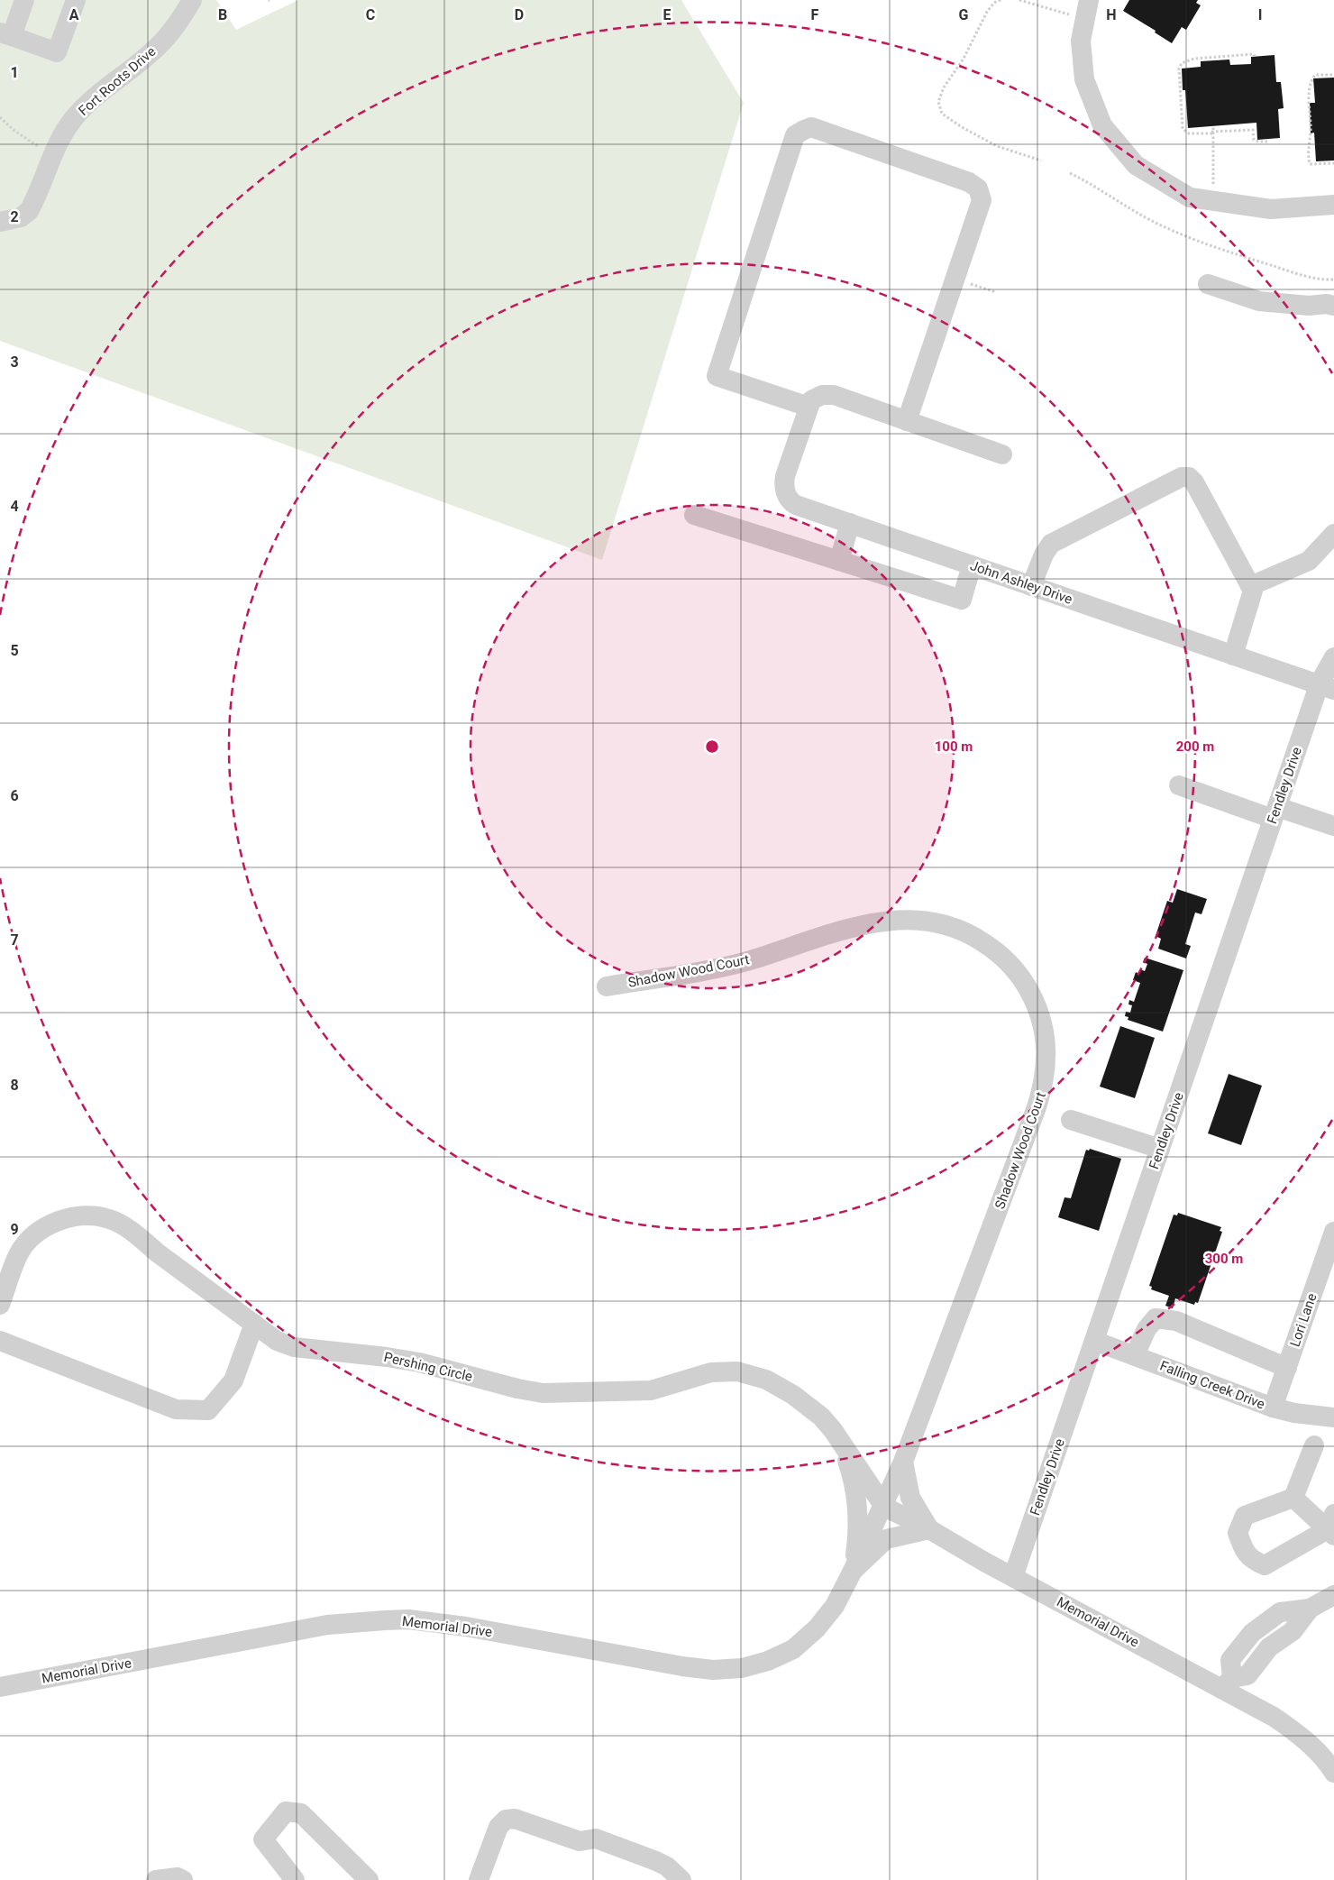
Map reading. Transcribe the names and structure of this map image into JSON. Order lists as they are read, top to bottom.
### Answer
{
  "streets": {
    "street": [
      "Fort Roots Drive",
      "John Ashley Drive",
      "Fendley Drive",
      "Shadow Wood Court",
      "Lori Lane",
      "Pershing Circle",
      "Falling Creek Drive",
      "Memorial Drive"
    ]
  },
  "crossings": [
    ["John Ashley Drive", "Fendley Drive"],
    ["Fendley Drive", "Falling Creek Drive"],
    ["Fendley Drive", "Memorial Drive"],
    ["Shadow Wood Court", "Pershing Circle"],
    ["Lori Lane", "Falling Creek Drive"],
    ["Pershing Circle", "Memorial Drive"]
  ],
  "grid": {
    "columns": [
      "A",
      "B",
      "C",
      "D",
      "E",
      "F",
      "G",
      "H",
      "I"
    ],
    "rows": [
      "1",
      "2",
      "3",
      "4",
      "5",
      "6",
      "7",
      "8",
      "9"
    ]
  },
  "rings": ["100 m", "200 m", "300 m"]
}
